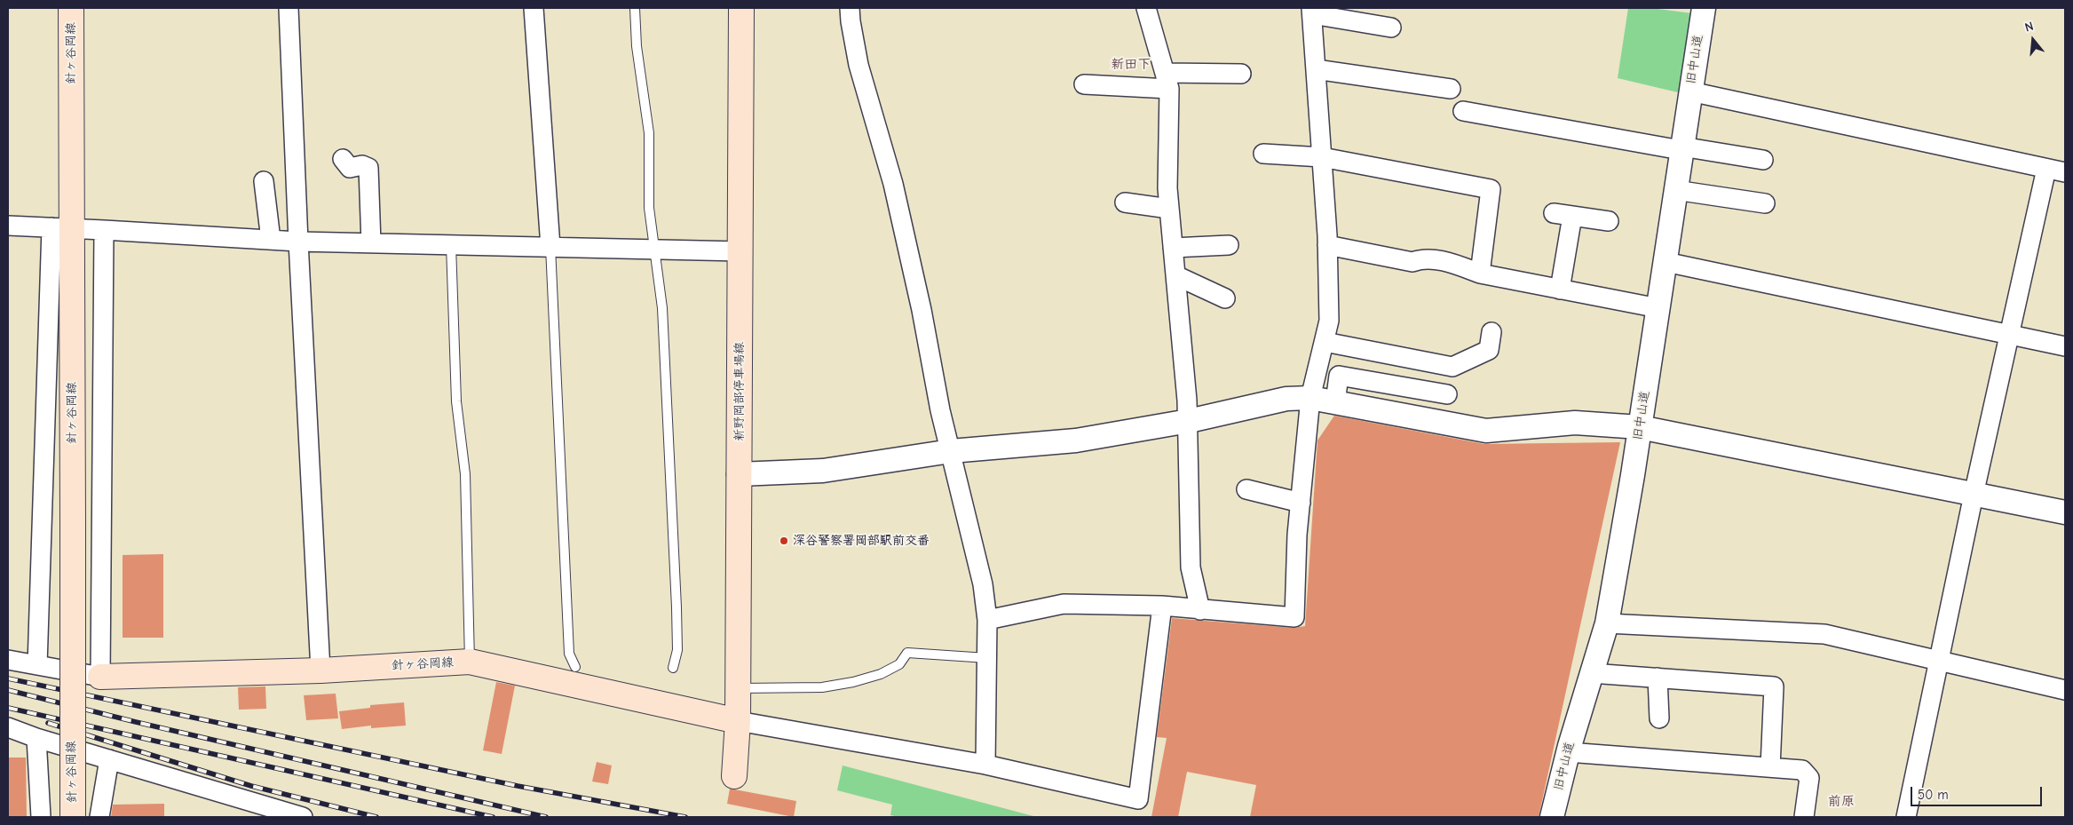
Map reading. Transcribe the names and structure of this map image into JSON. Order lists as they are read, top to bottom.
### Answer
{
  "streets": {
    "main road": ["針ヶ谷岡線", "新野岡部停車場線"],
    "street": ["旧中山道"]
  },
  "crossings": [
    ["針ヶ谷岡線", "新野岡部停車場線"]
  ],
  "districts": ["新田下", "前原"],
  "places": ["深谷警察署岡部駅前交番"],
  "scale_bar": "50 m",
  "north": "top"
}
